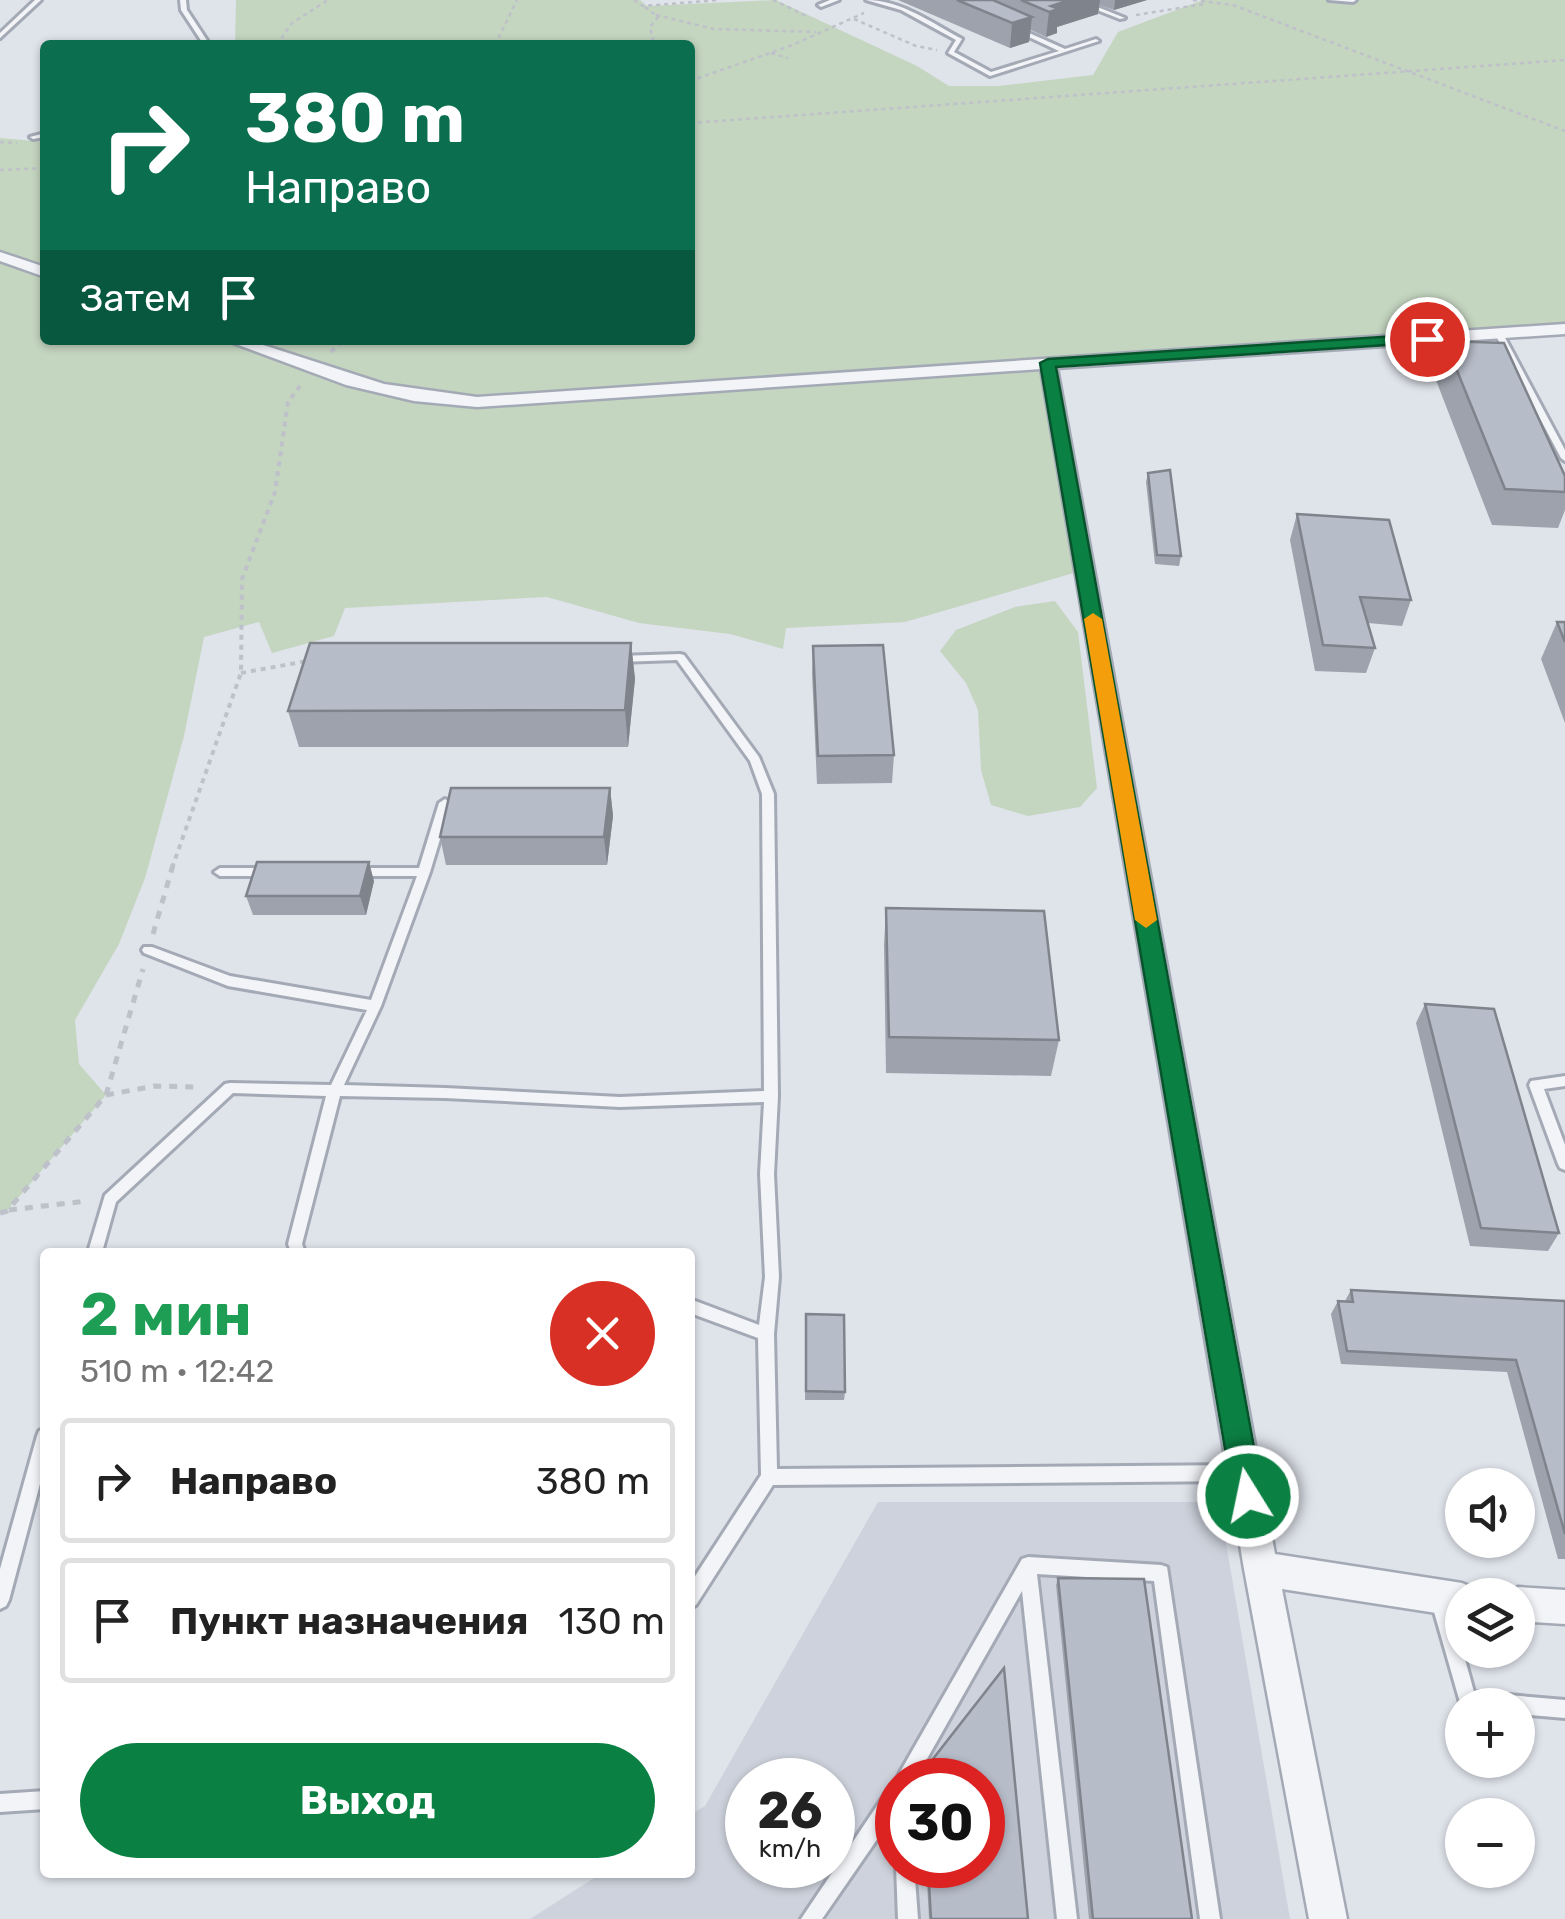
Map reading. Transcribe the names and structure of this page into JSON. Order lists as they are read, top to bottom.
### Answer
{
  "page": {
    "turn": ["380 m", "Направо"],
    "then": "Затем",
    "heading": ["2 мин", "510 m · 12:42"],
    "list": [
      {
        "name": "Направо",
        "value": "380 m"
      },
      {
        "name": "Пункт назначения",
        "value": "130 m"
      }
    ],
    "map_buttons": ["+", "−"],
    "buttons": "Выход",
    "speed": "26 km/h",
    "limit": "30"
  }
}
